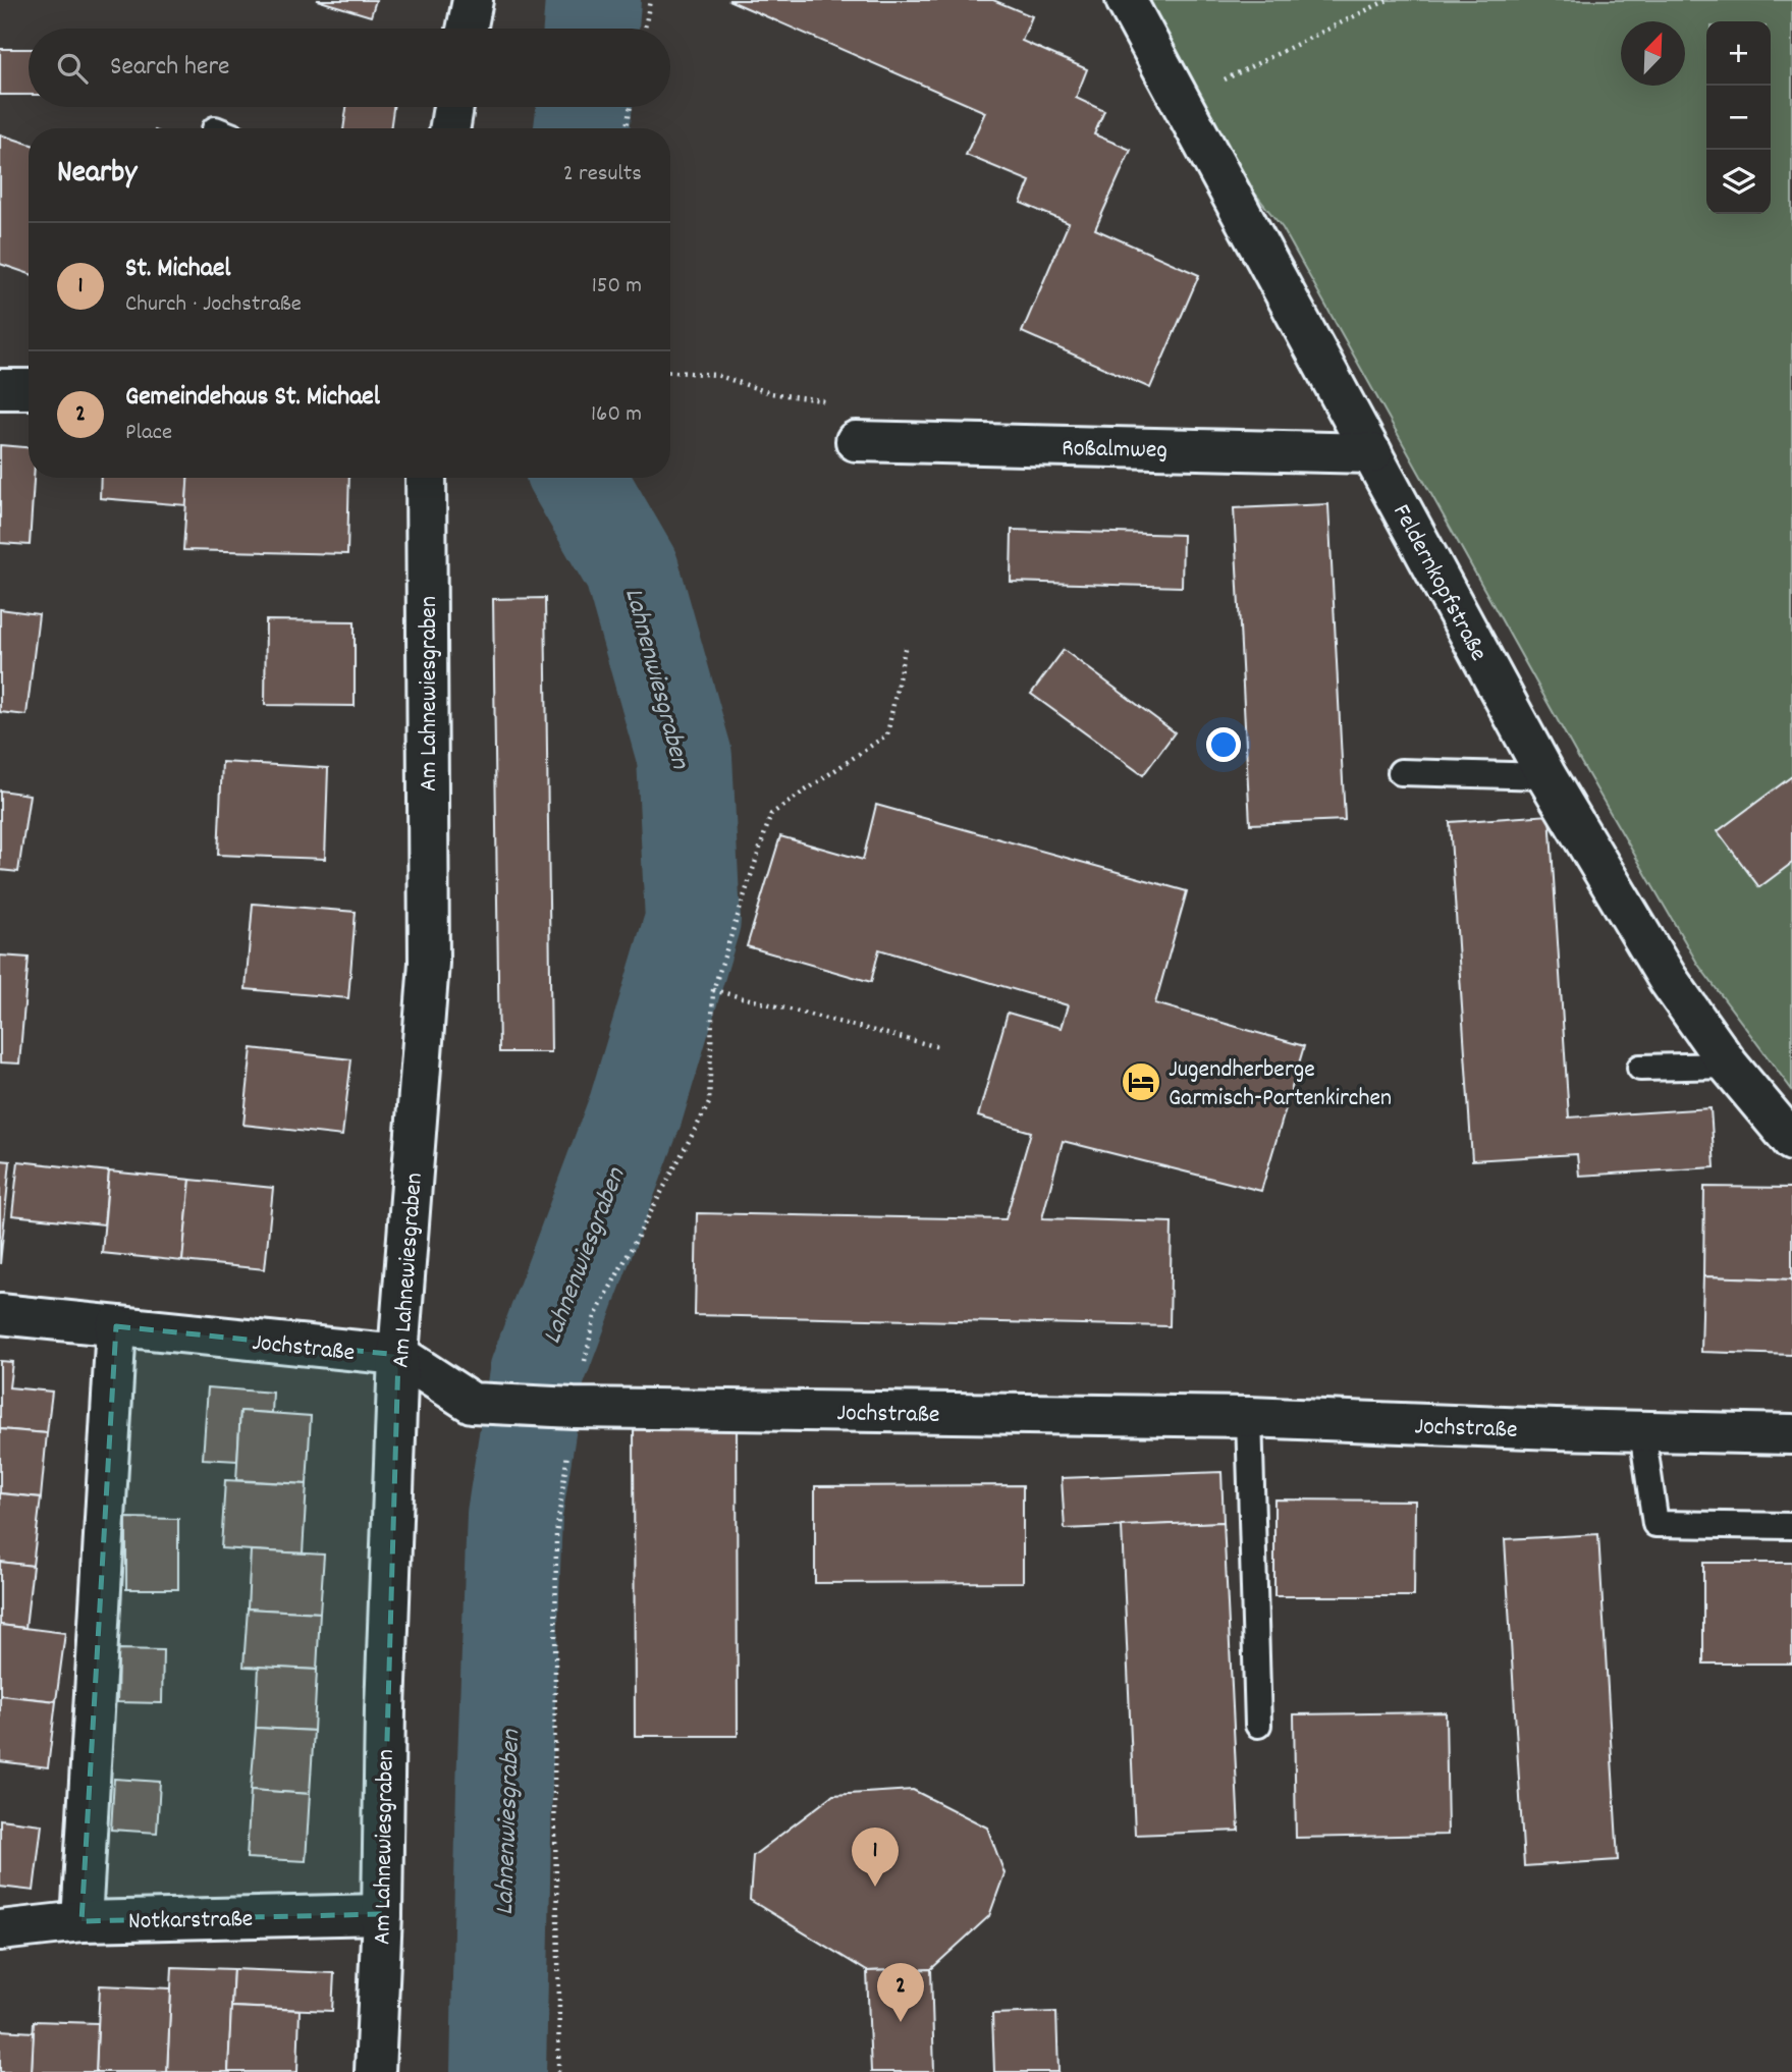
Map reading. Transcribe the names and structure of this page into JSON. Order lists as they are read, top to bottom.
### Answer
{
  "streets": {
    "street": [
      "Roßalmweg",
      "Feldernkopfstraße",
      "Am Lahnewiesgraben",
      "Jochstraße",
      "Notkarstraße"
    ]
  },
  "crossings": [
    ["Roßalmweg", "Feldernkopfstraße"],
    ["Am Lahnewiesgraben", "Jochstraße"],
    ["Am Lahnewiesgraben", "Notkarstraße"]
  ],
  "water": ["Lahnenwiesgraben"],
  "places": {
    "hotel": ["Jugendherberge Garmisch-Partenkirchen"]
  },
  "north": "top right",
  "page": {
    "map_buttons": ["+", "−"],
    "search": "Search here",
    "heading": ["Nearby", "2 results"],
    "list": [
      {
        "mark": "1",
        "name": "St. Michael",
        "note": "Church · Jochstraße",
        "value": "150 m"
      },
      {
        "mark": "2",
        "name": "Gemeindehaus St. Michael",
        "note": "Place",
        "value": "160 m"
      }
    ],
    "pins": ["1", "2"]
  }
}
